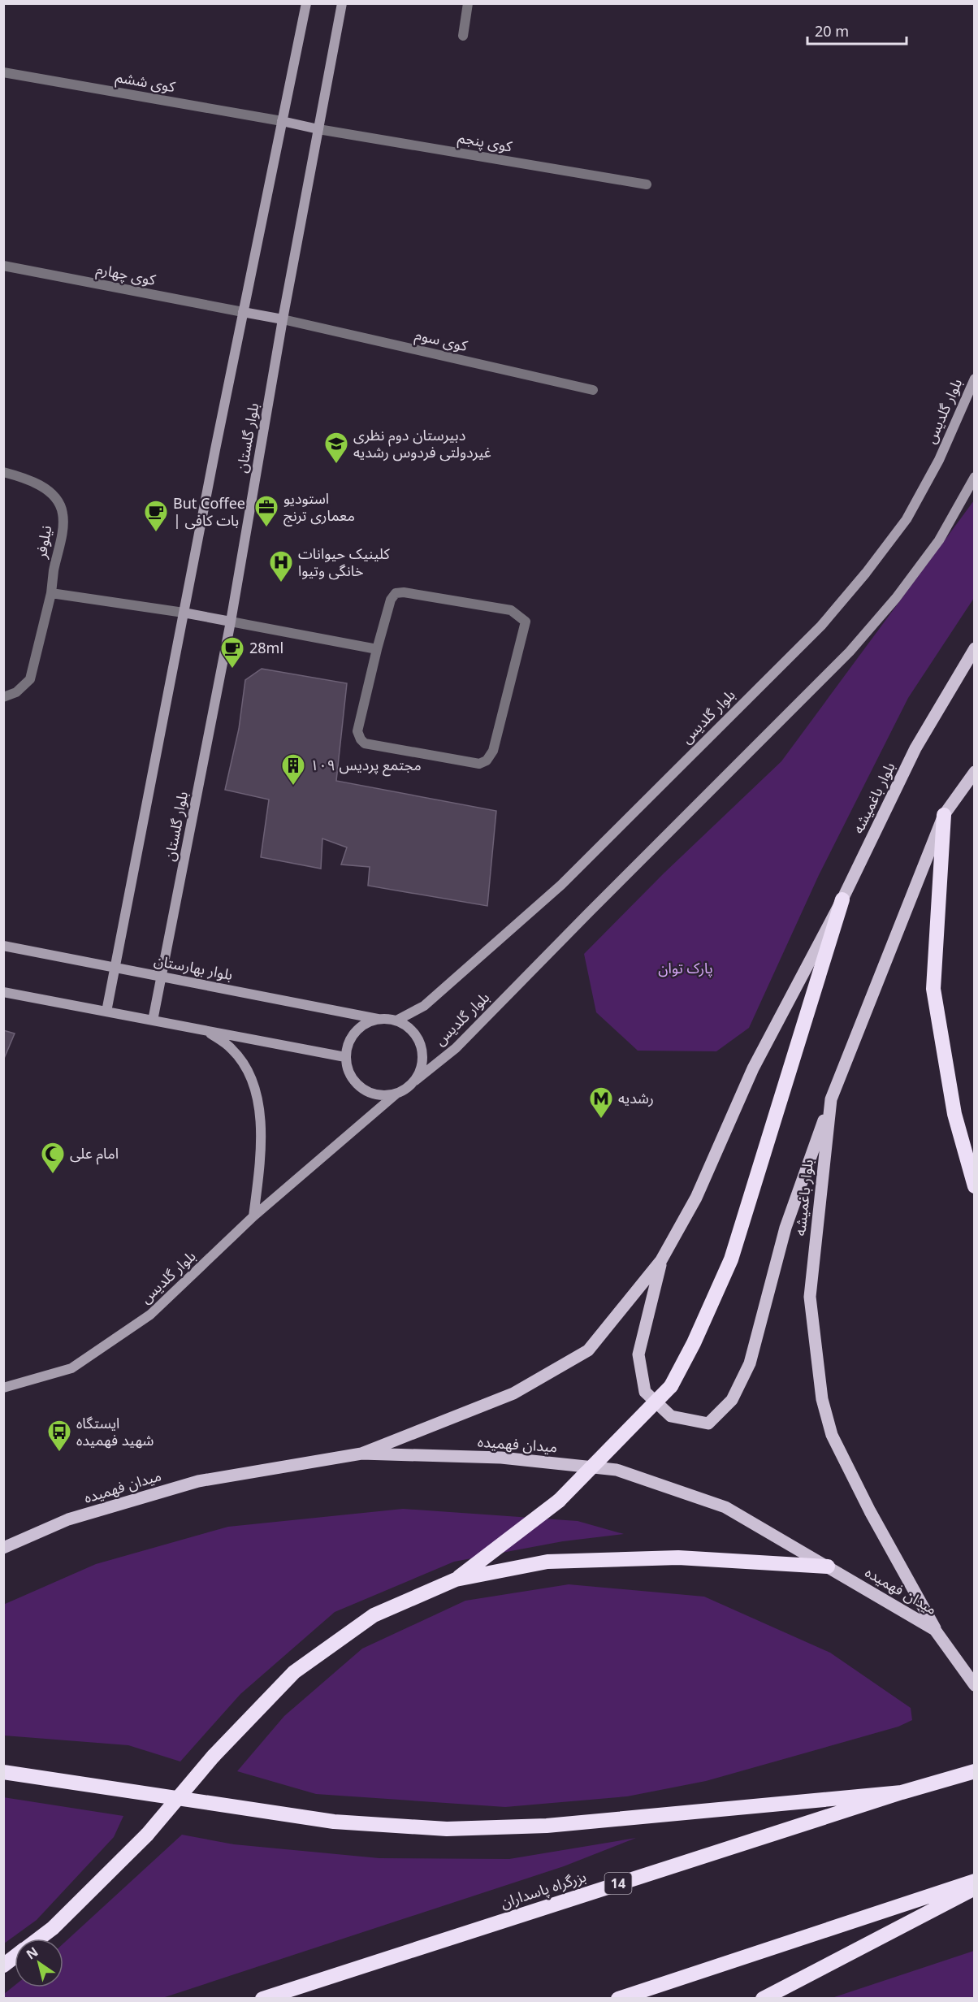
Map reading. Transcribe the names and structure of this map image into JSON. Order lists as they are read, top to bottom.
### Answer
{
  "streets": {
    "highway": ["14", "بزرگراه پاسداران"],
    "main road": [
      "بلوار گلدیس",
      "بلوار گلستان",
      "بلوار باغمیشه",
      "بلوار بهارستان",
      "میدان فهمیده"
    ],
    "street": [
      "کوی ششم",
      "کوی پنجم",
      "کوی چهارم",
      "کوی سوم",
      "نیلوفر"
    ]
  },
  "crossings": [
    ["کوی ششم", "بلوار گلستان"],
    ["کوی پنجم", "بلوار گلستان"],
    ["کوی چهارم", "بلوار گلستان"],
    ["کوی سوم", "بلوار گلستان"],
    ["بلوار گلدیس", "بلوار بهارستان"],
    ["بلوار گلستان", "بلوار بهارستان"],
    ["بلوار باغمیشه", "میدان فهمیده"]
  ],
  "parks": ["پارک توان"],
  "places": {
    "school or university": ["دبیرستان دوم نظری غیردولتی فردوس رشدیه"],
    "office": ["استودیو معماری ترنج"],
    "cafe": ["But Coffee | بات کافی", "28ml"],
    "hospital": ["کلینیک حیوانات خانگی وتیوا"],
    "building": ["مجتمع پردیس ۱۰۹"],
    "metro station": ["رشدیه"],
    "mosque": ["امام علی"],
    "bus stop": ["ایستگاه شهید فهمیده"]
  },
  "scale_bar": "20 m",
  "north": "top left"
}
